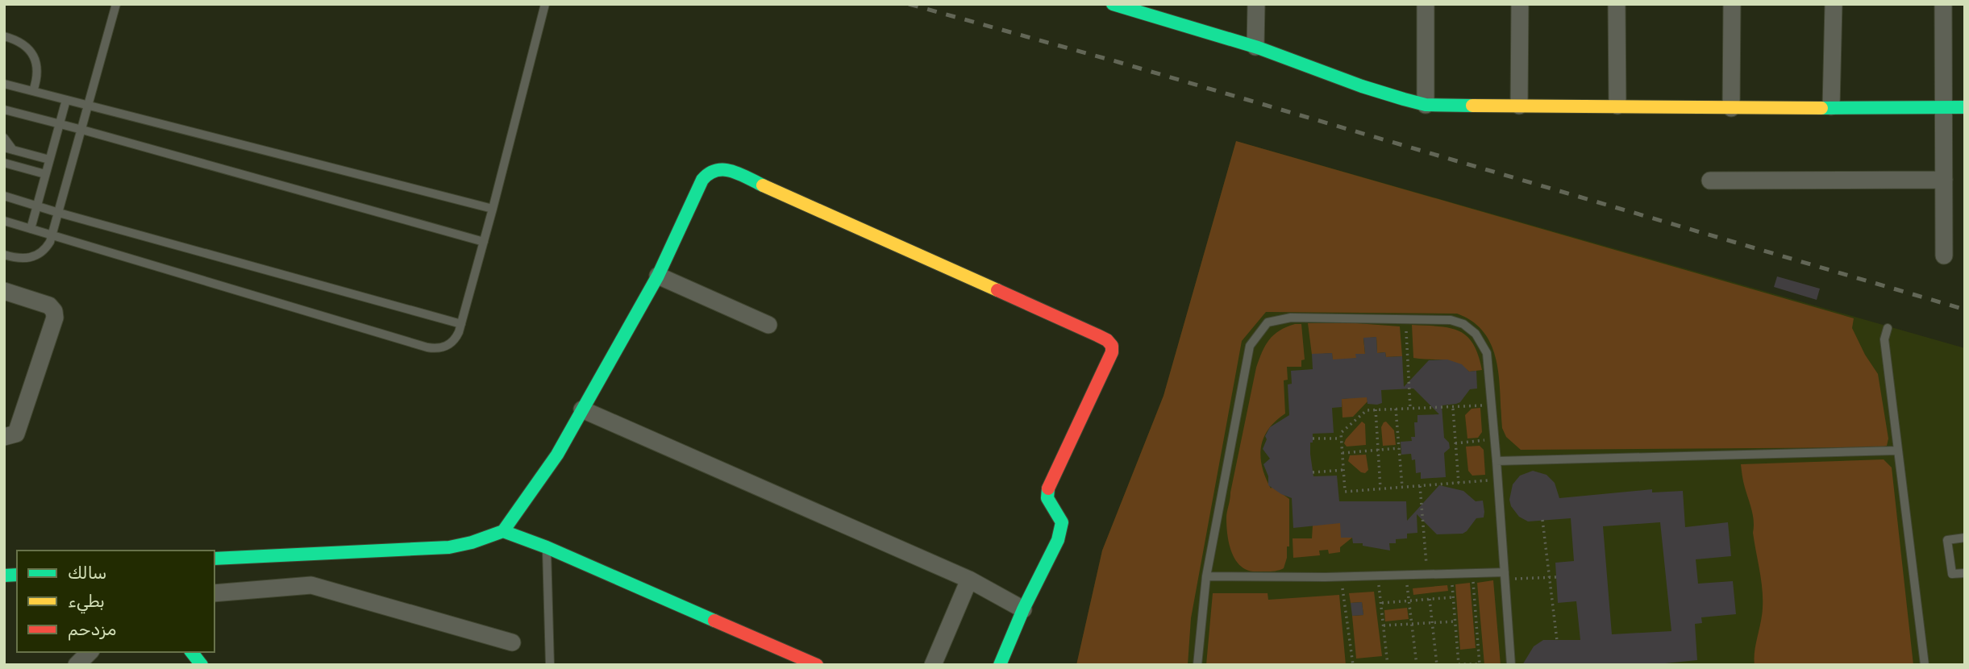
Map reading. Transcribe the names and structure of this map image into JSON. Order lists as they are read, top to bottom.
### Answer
{
  "legend": ["سالك", "بطيء", "مزدحم"]
}
